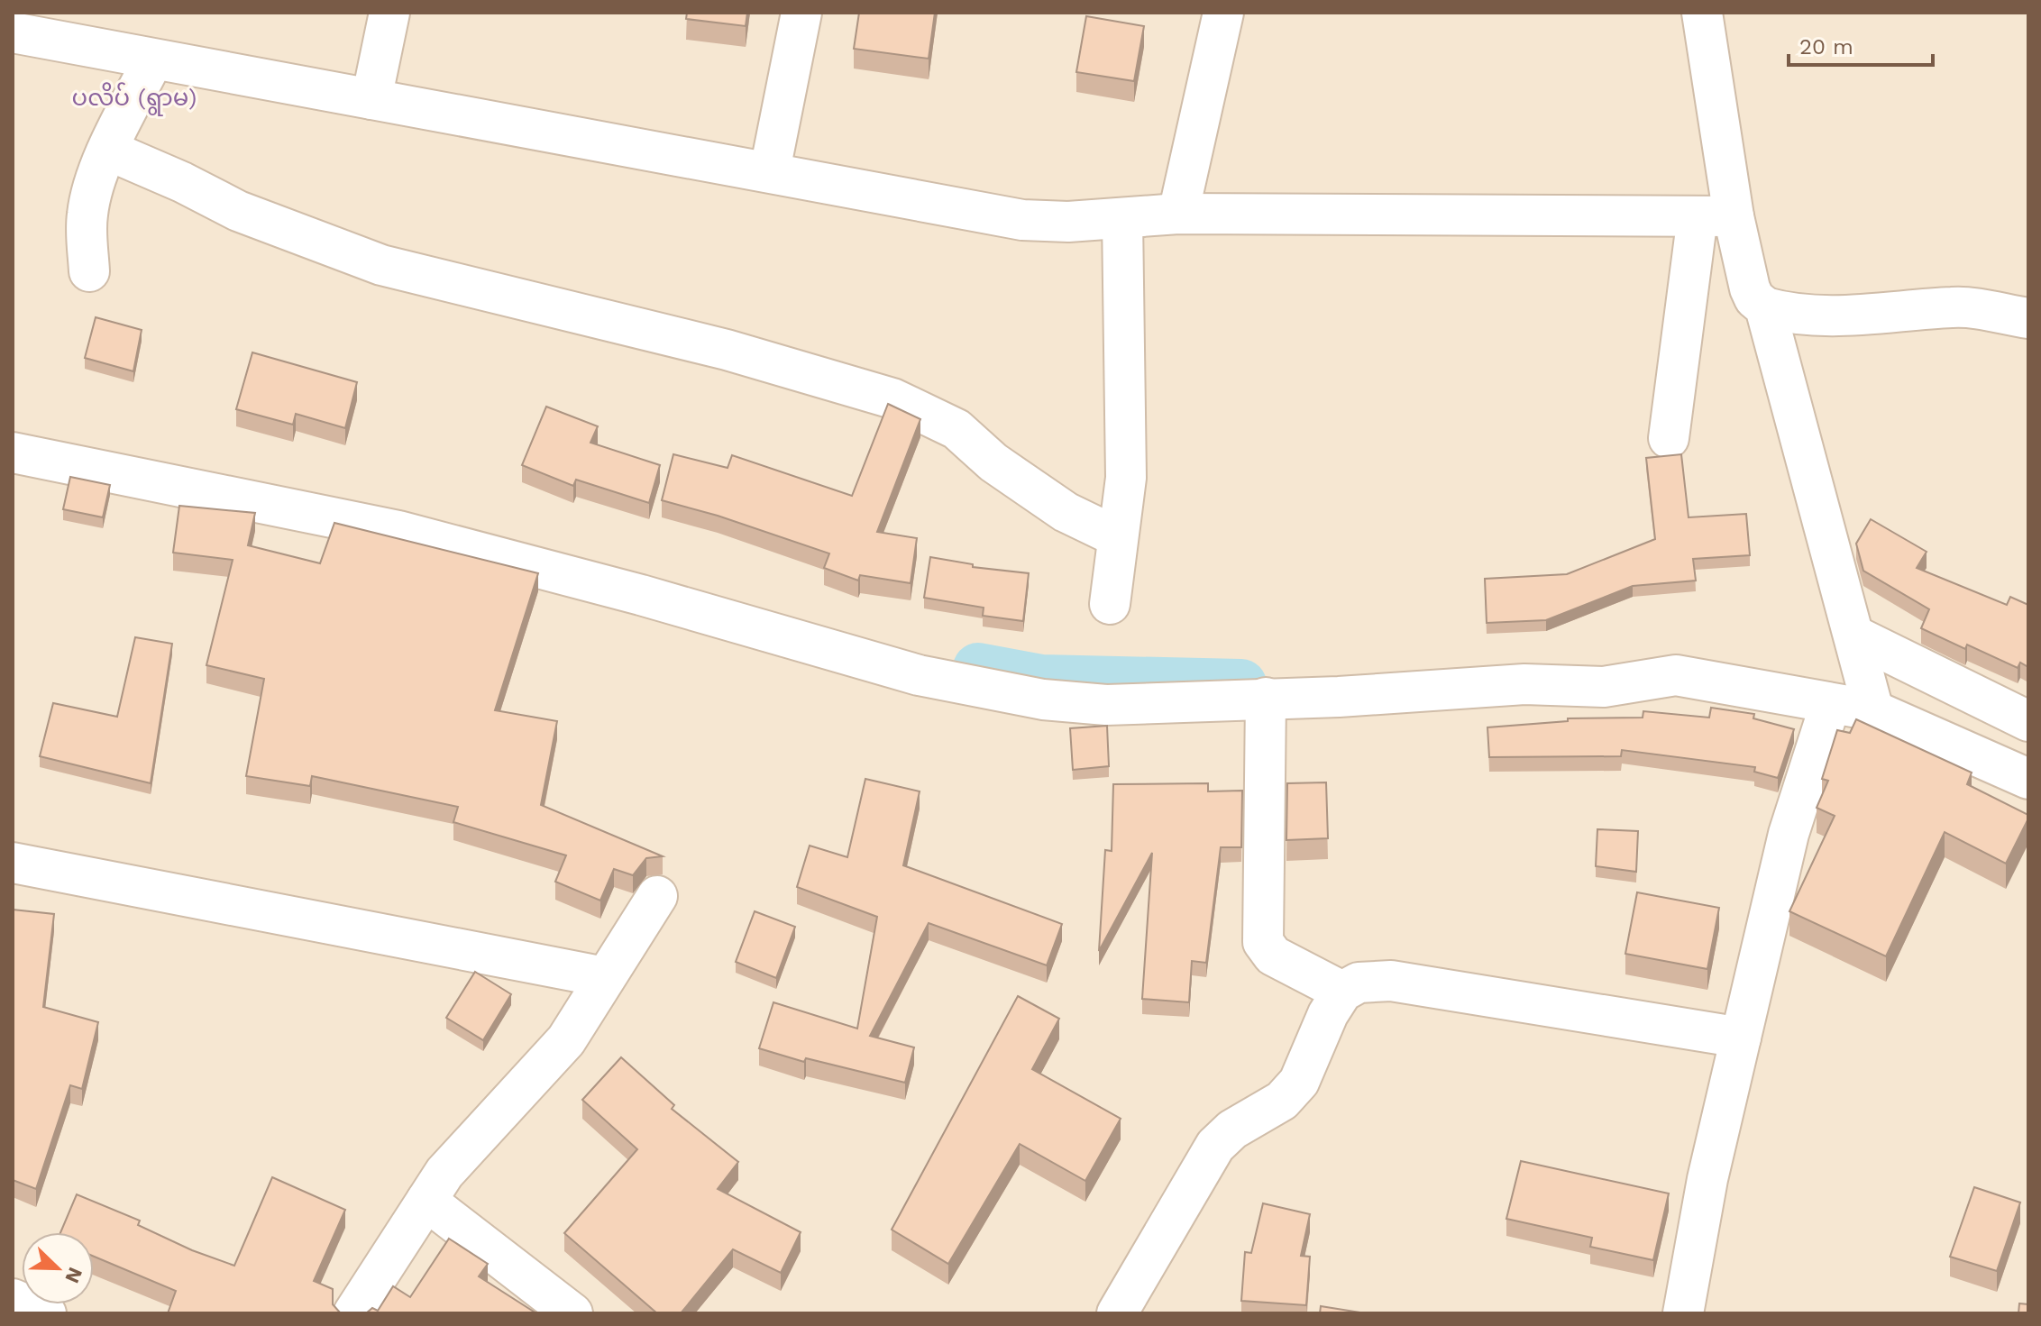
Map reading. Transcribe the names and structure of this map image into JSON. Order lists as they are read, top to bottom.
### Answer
{
  "districts": ["ပလိပ် (ရွာမ)"],
  "scale_bar": "20 m",
  "north": "bottom right"
}
